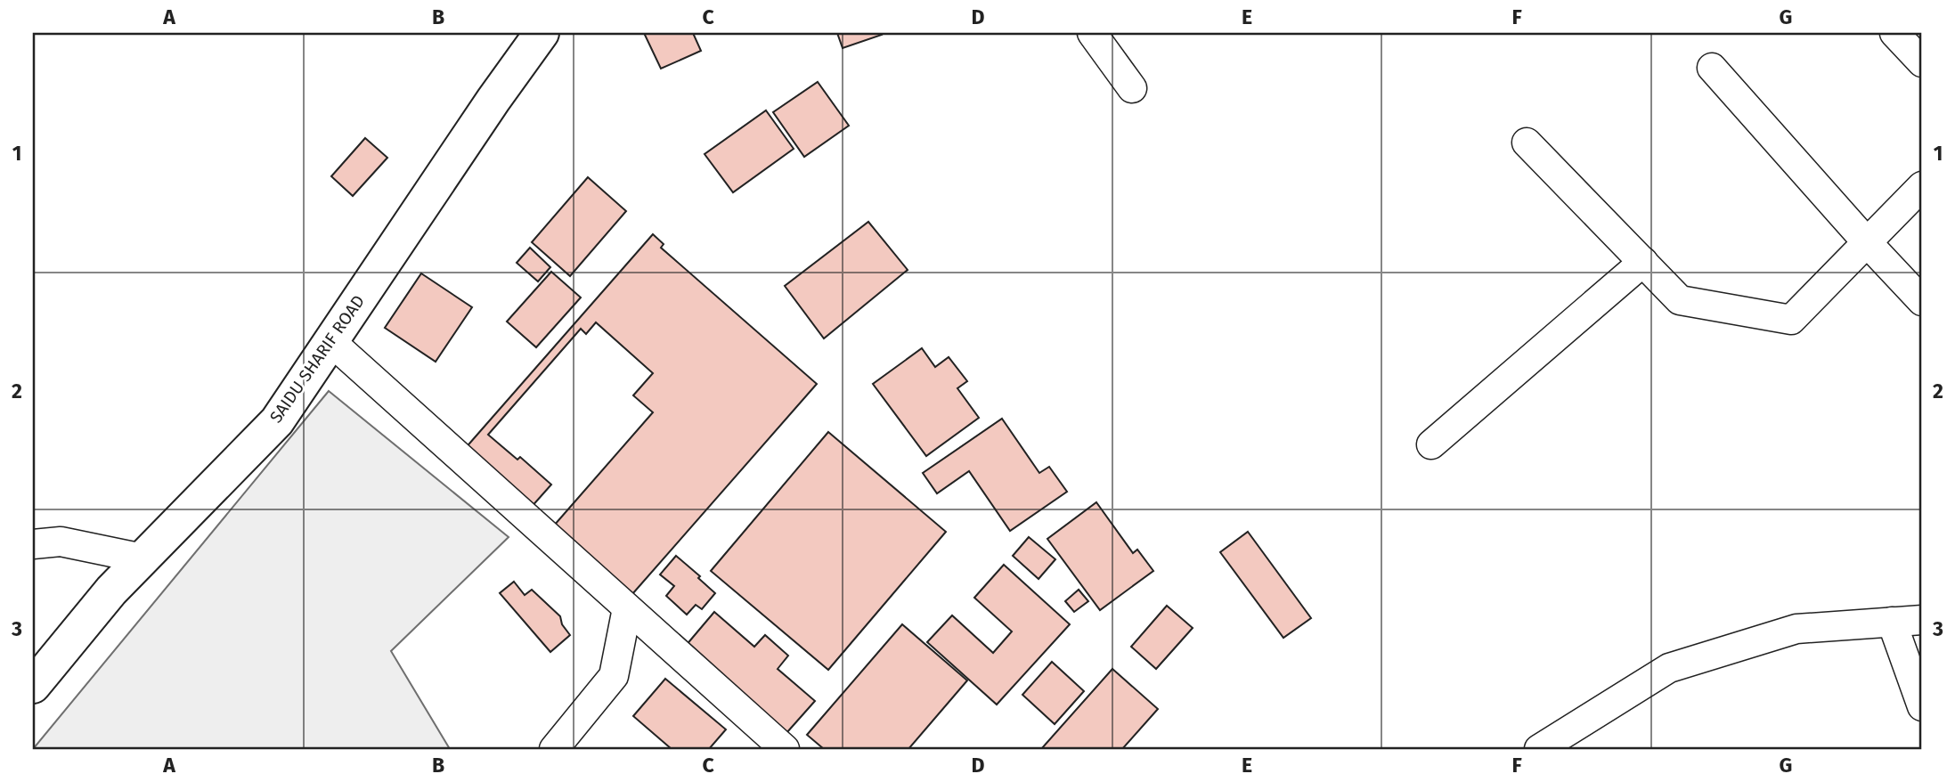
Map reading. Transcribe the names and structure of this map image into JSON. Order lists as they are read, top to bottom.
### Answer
{
  "streets": {
    "main road": ["SAIDU SHARIF ROAD"]
  },
  "grid": {
    "columns": [
      "A",
      "B",
      "C",
      "D",
      "E",
      "F",
      "G"
    ],
    "rows": ["1", "2", "3"]
  }
}
